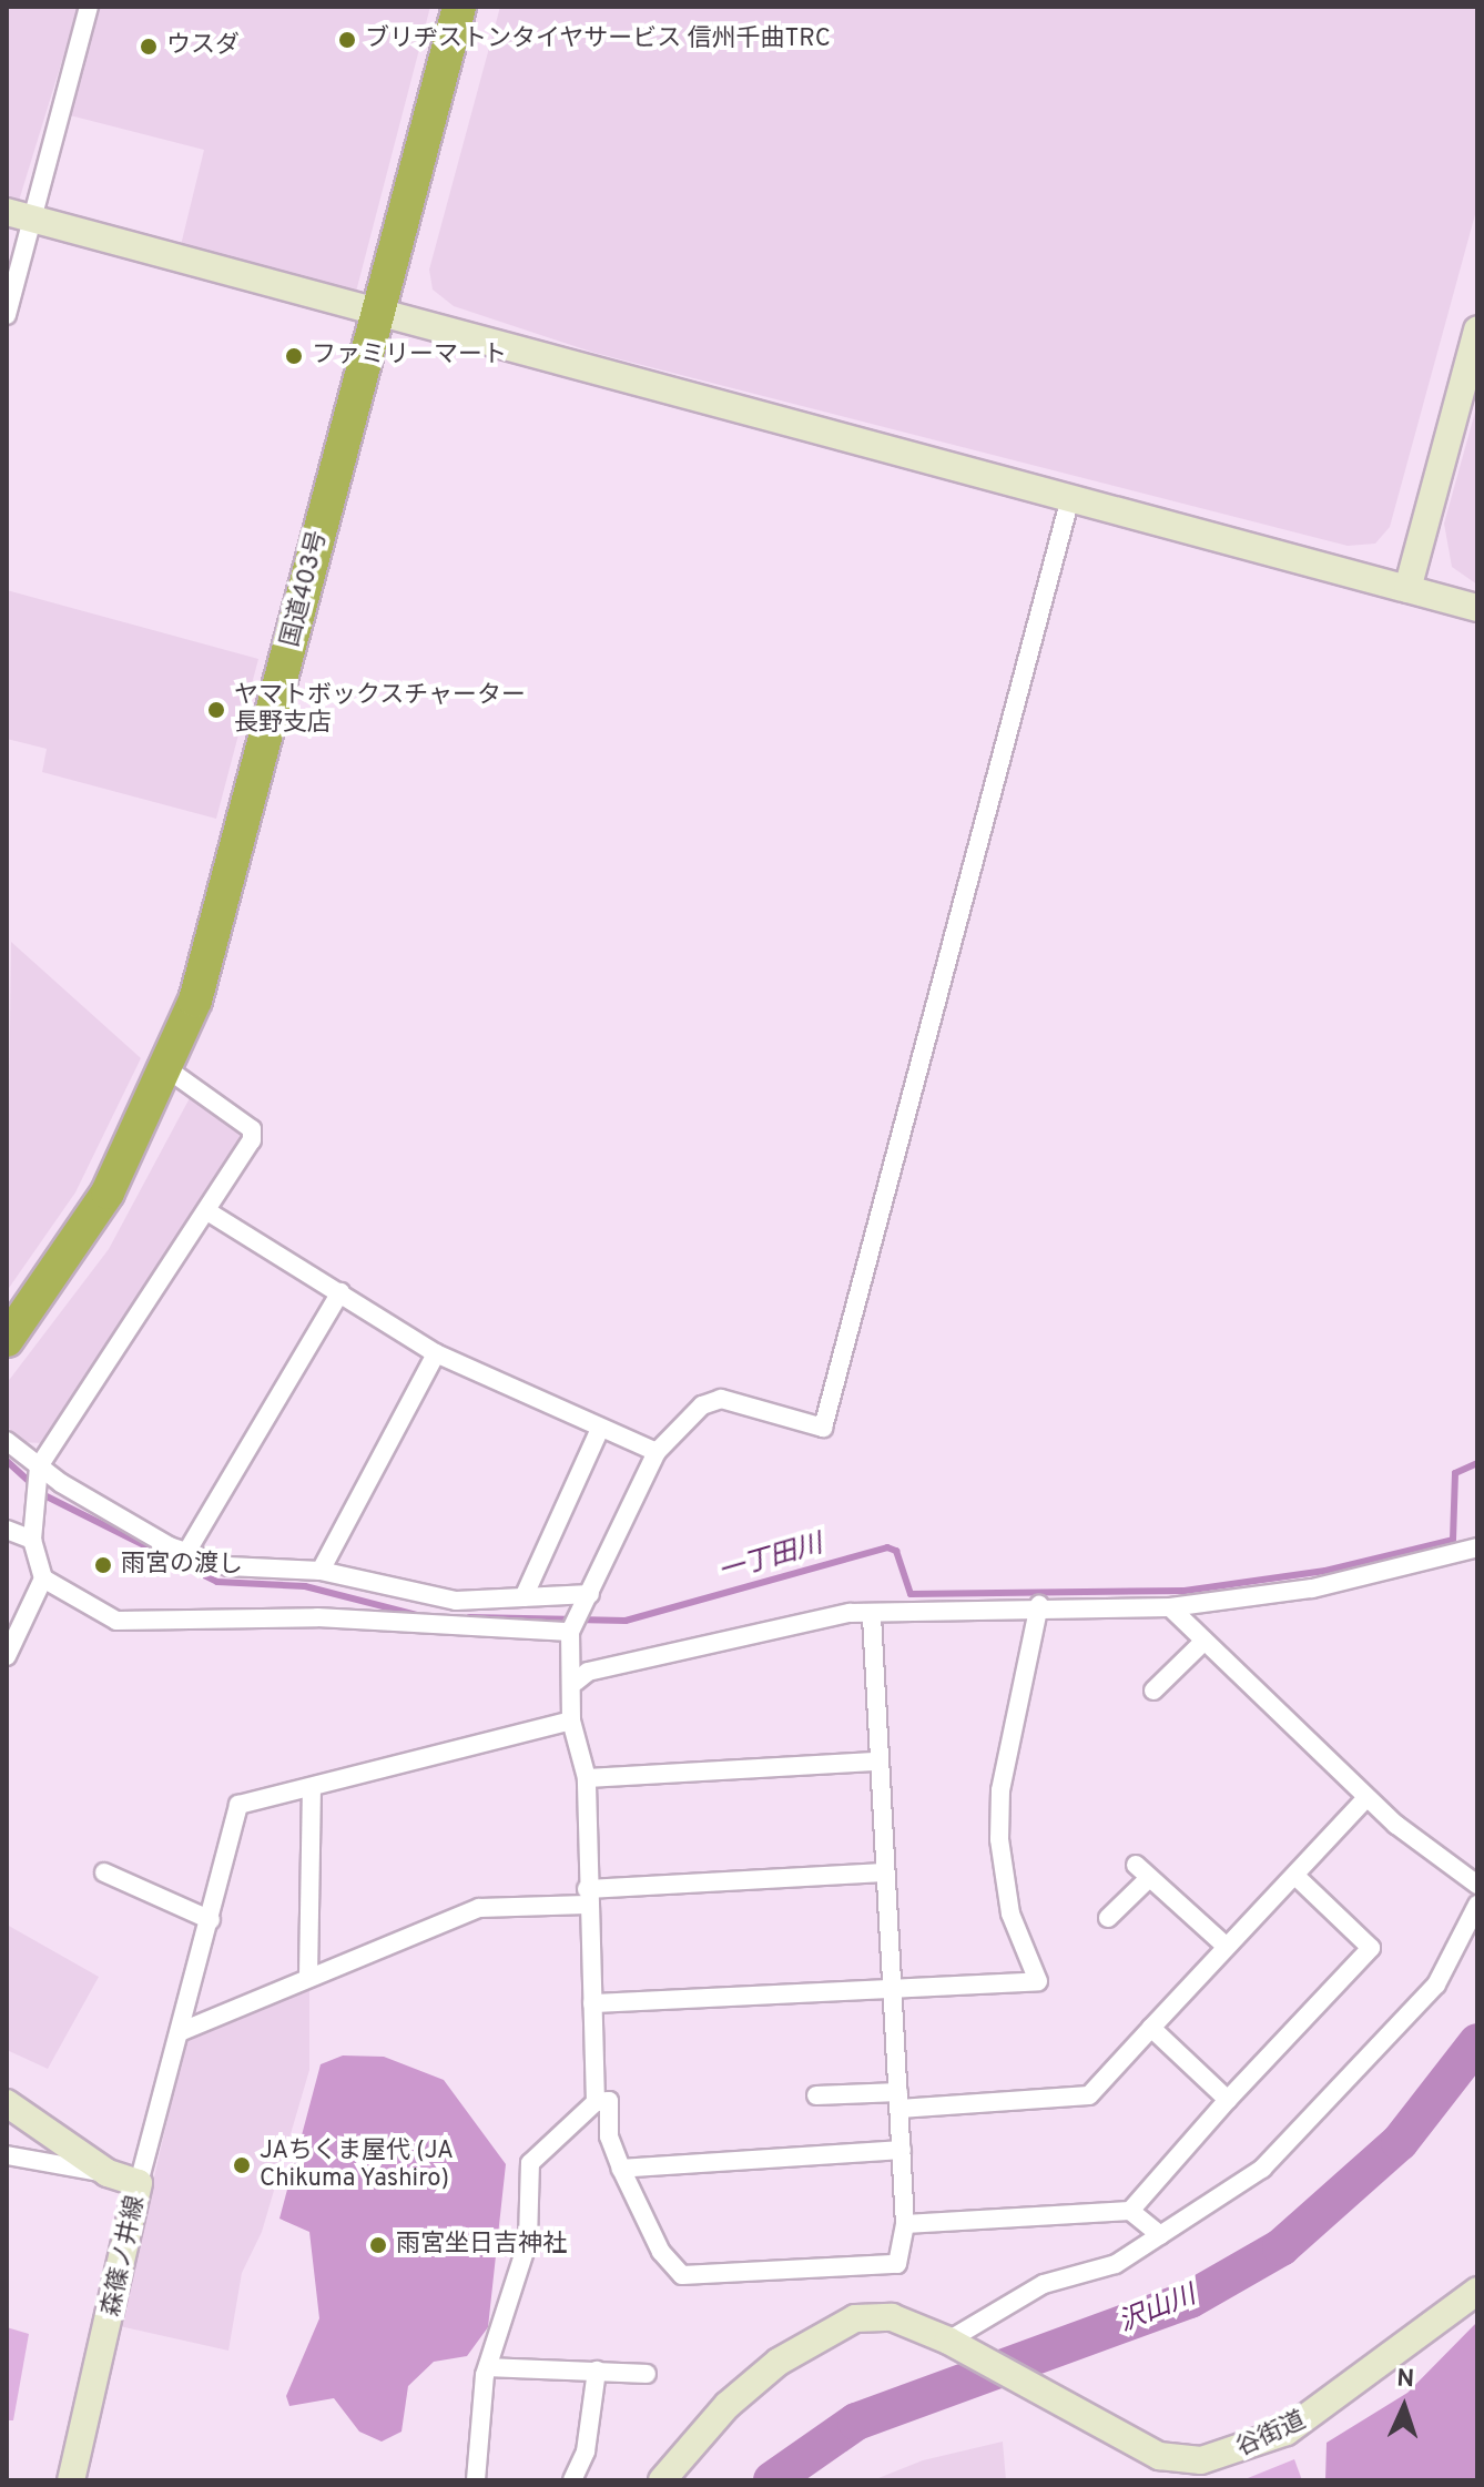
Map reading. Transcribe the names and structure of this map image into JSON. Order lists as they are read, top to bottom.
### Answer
{
  "streets": {
    "highway": ["国道403号"],
    "street": ["森篠ノ井線", "谷街道"]
  },
  "water": ["一丁田川", "沢山川"],
  "places": [
    "ブリヂストンタイヤサービス 信州千曲TRC",
    "ウスダ",
    "ファミリーマート",
    "ヤマトボックスチャーター 長野支店",
    "雨宮の渡し",
    "JAちくま屋代 (JA Chikuma Yashiro)",
    "雨宮坐日吉神社"
  ],
  "north": "top"
}
